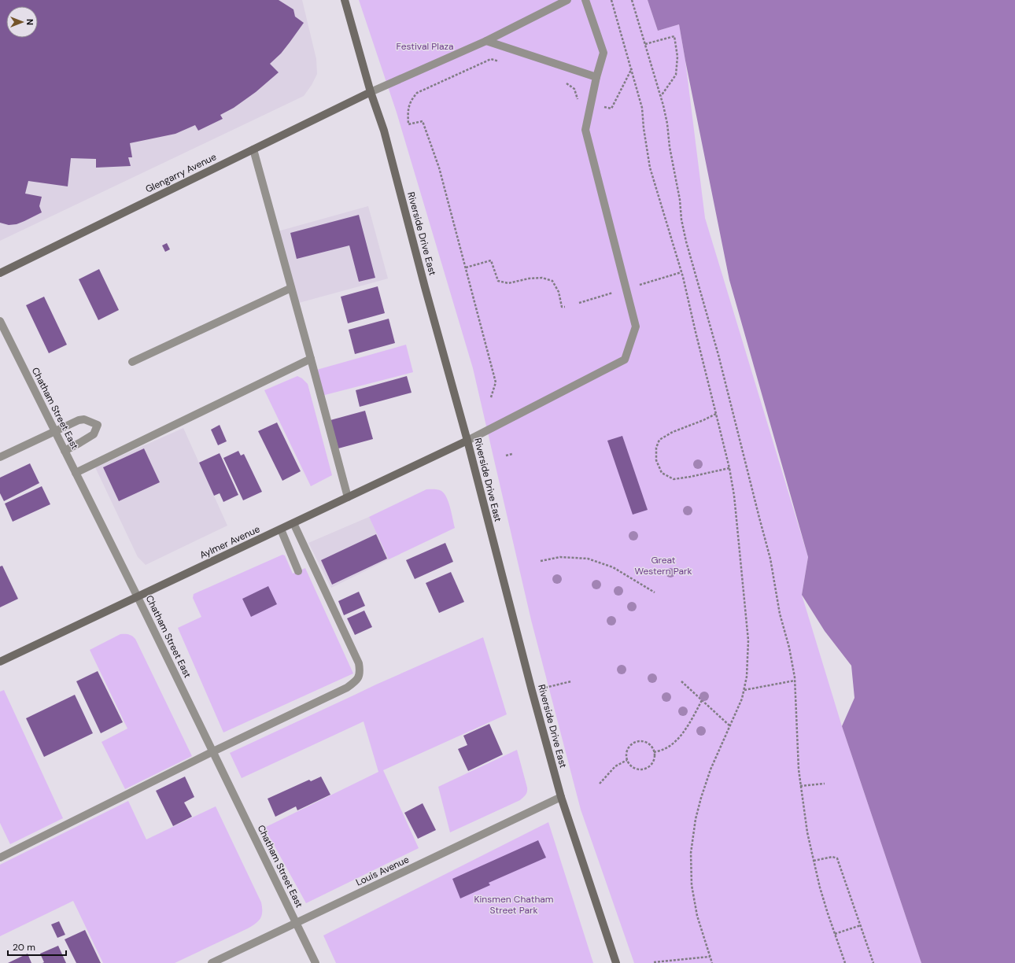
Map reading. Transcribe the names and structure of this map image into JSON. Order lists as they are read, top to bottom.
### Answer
{
  "streets": {
    "main road": ["Glengarry Avenue", "Riverside Drive East", "Aylmer Avenue"],
    "street": ["Chatham Street East", "Louis Avenue"]
  },
  "crossings": [
    ["Glengarry Avenue", "Riverside Drive East"],
    ["Riverside Drive East", "Aylmer Avenue"],
    ["Riverside Drive East", "Louis Avenue"],
    ["Chatham Street East", "Aylmer Avenue"],
    ["Chatham Street East", "Louis Avenue"]
  ],
  "parks": ["Festival Plaza", "Great Western Park", "Kinsmen Chatham Street Park"],
  "scale_bar": "20 m",
  "north": "right"
}
